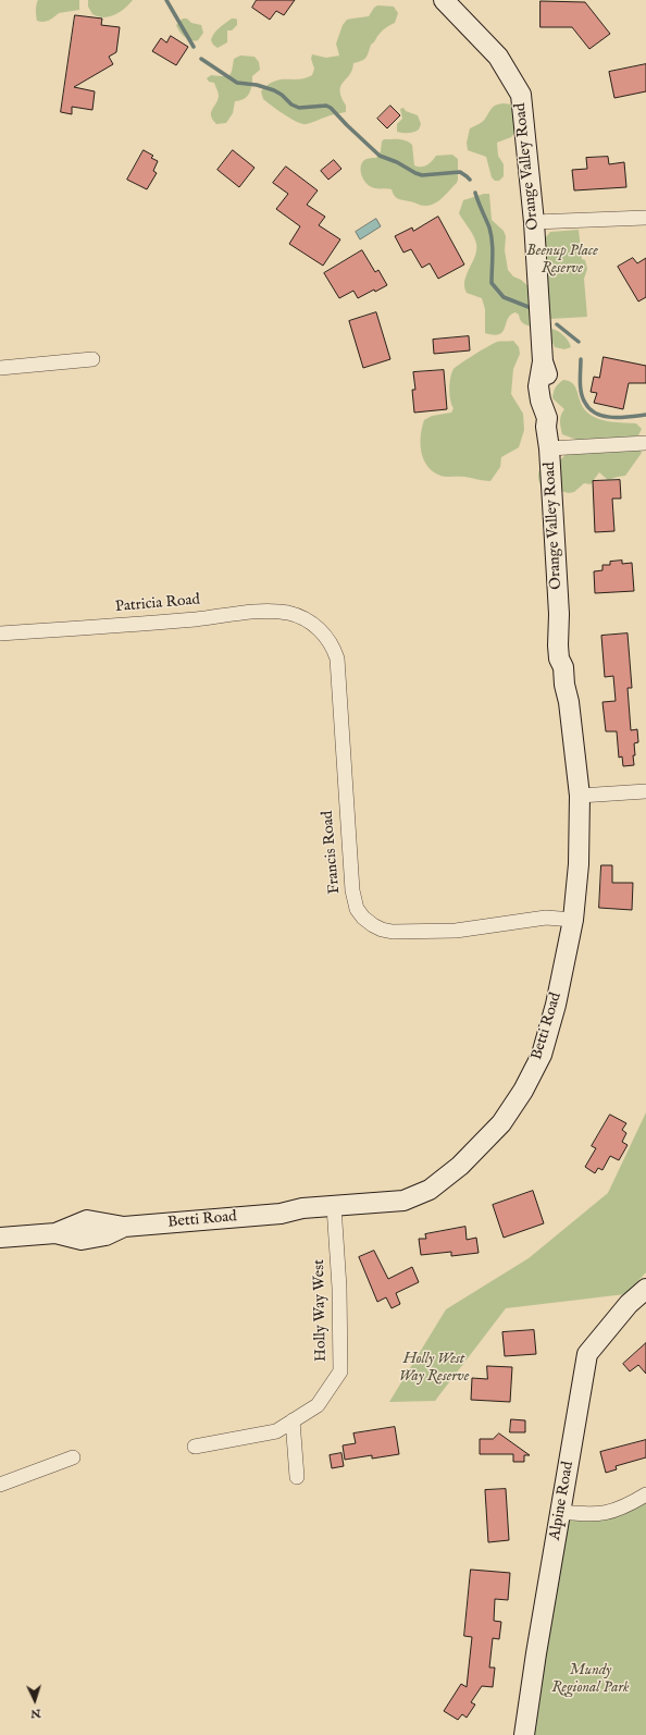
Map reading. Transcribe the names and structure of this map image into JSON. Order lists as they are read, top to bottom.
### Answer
{
  "streets": {
    "street": [
      "Orange Valley Road",
      "Patricia Road",
      "Francis Road",
      "Betti Road",
      "Holly Way West",
      "Alpine Road"
    ]
  },
  "crossings": [
    ["Orange Valley Road", "Betti Road"],
    ["Patricia Road", "Francis Road"],
    ["Francis Road", "Betti Road"],
    ["Betti Road", "Holly Way West"]
  ],
  "parks": ["Beenup Place Reserve", "Holly West Way Reserve", "Mundy Regional Park"],
  "north": "bottom"
}
